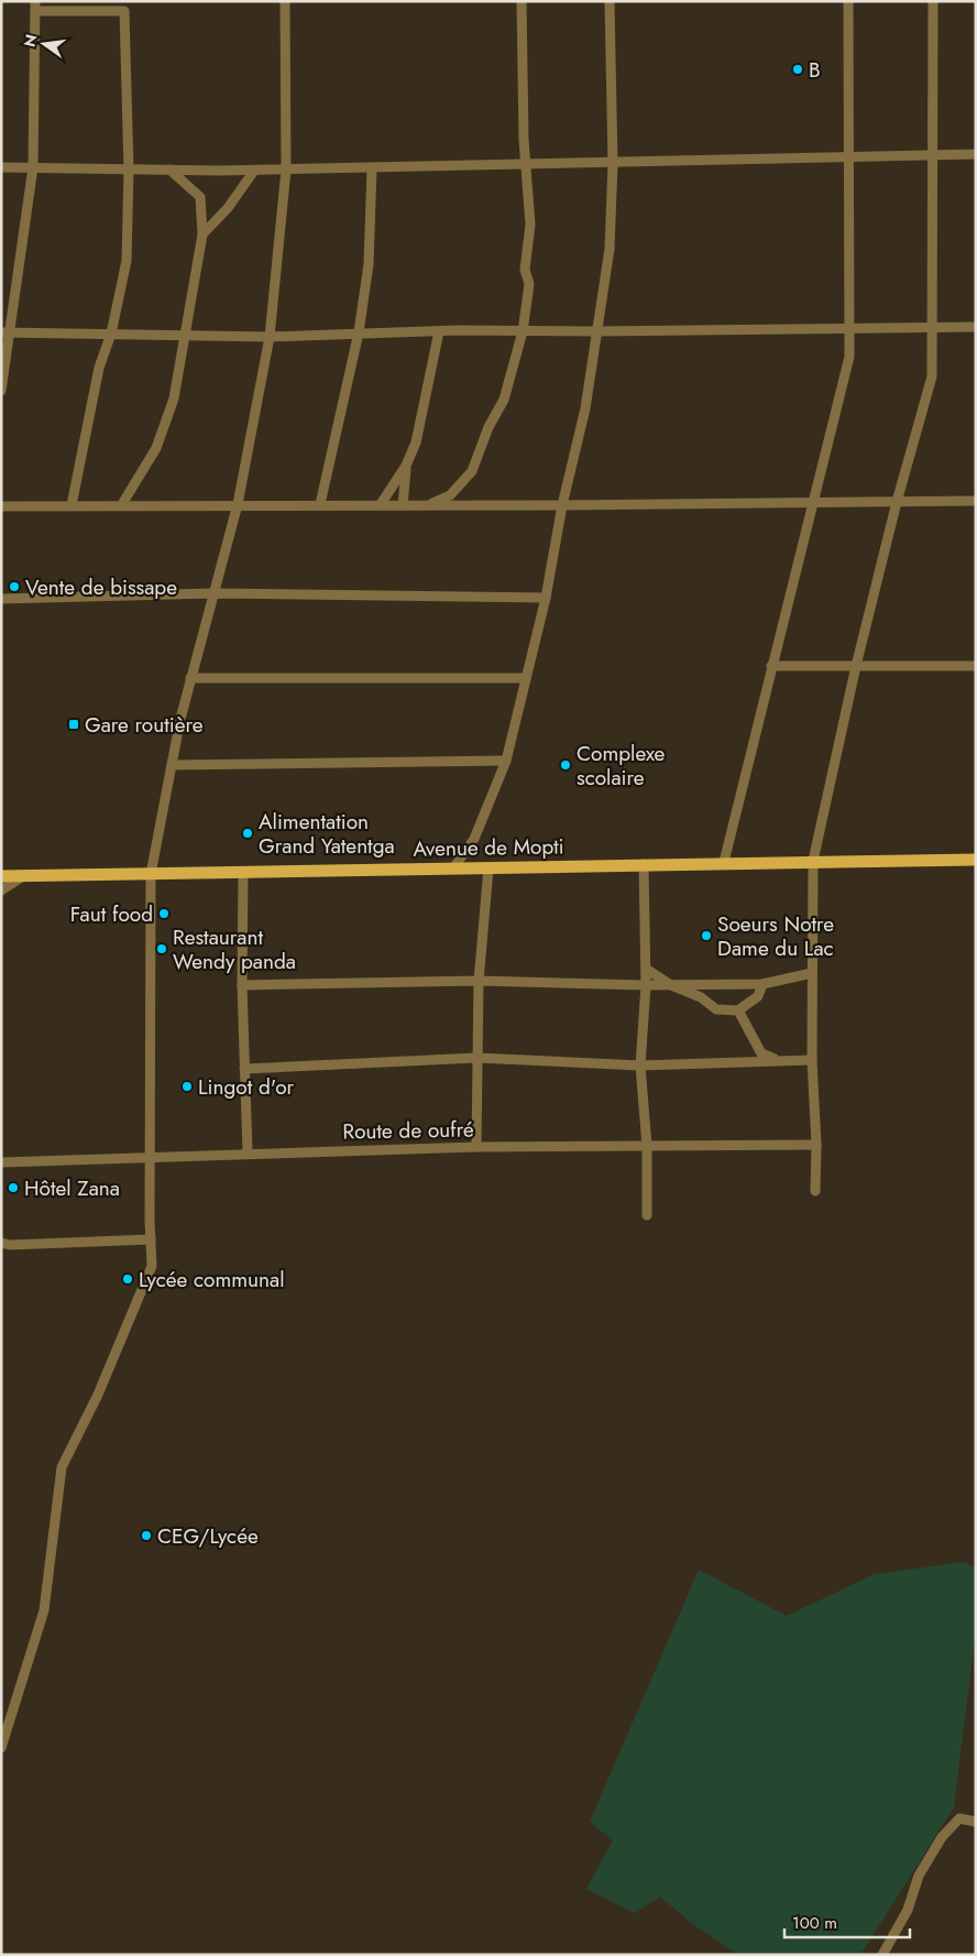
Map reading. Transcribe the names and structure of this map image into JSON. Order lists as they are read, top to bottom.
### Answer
{
  "streets": {
    "main road": ["Avenue de Mopti"],
    "street": ["Route de oufré"]
  },
  "places": {
    "other": [
      "B",
      "Vente de bissape",
      "Complexe scolaire",
      "Alimentation Grand Yatentga",
      "Faut food",
      "Soeurs Notre Dame du Lac",
      "Restaurant Wendy panda",
      "Lingot d'or",
      "Hôtel Zana",
      "Lycée communal",
      "CEG/Lycée"
    ],
    "transit": ["Gare routière"]
  },
  "scale_bar": "100 m",
  "north": "left"
}
